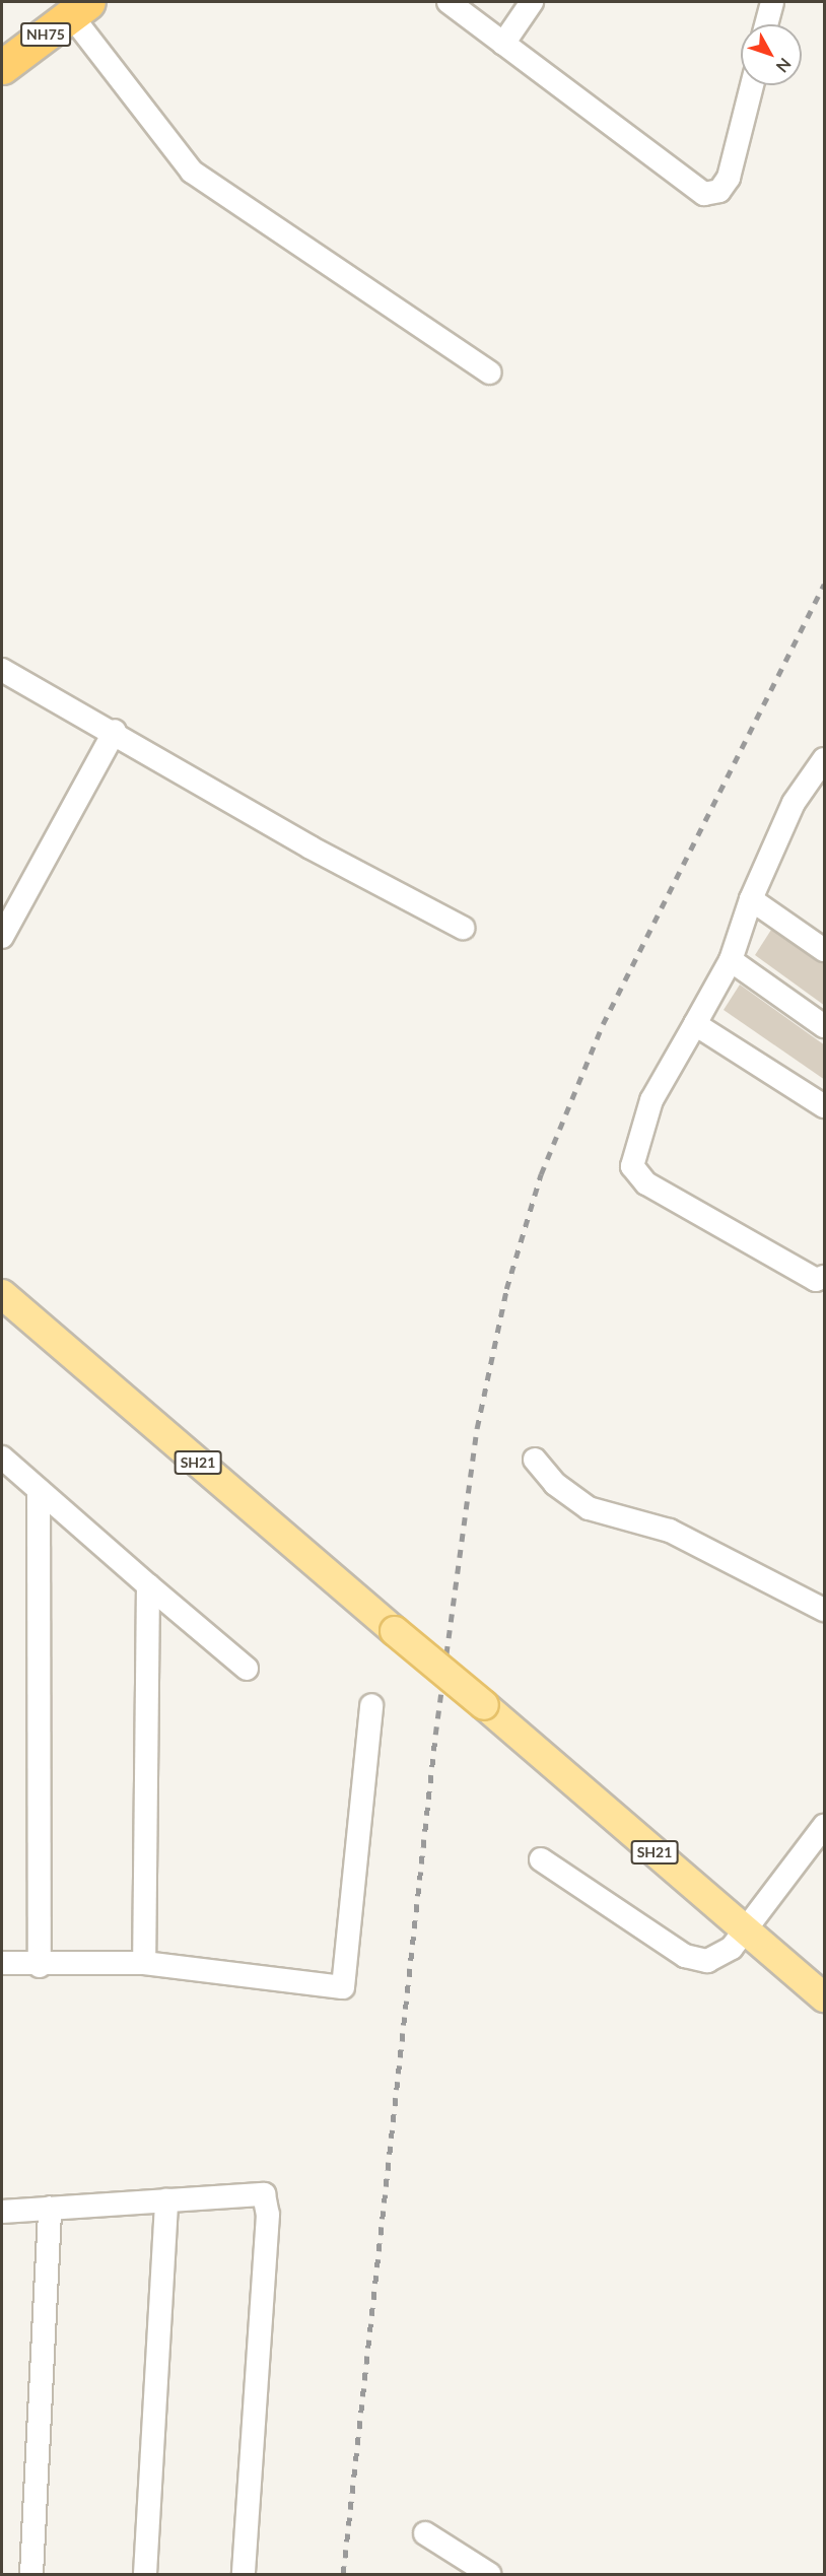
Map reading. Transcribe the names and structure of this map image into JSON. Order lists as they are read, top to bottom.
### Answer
{
  "streets": {
    "highway": ["NH75"],
    "main road": ["SH21"]
  },
  "north": "bottom right"
}
